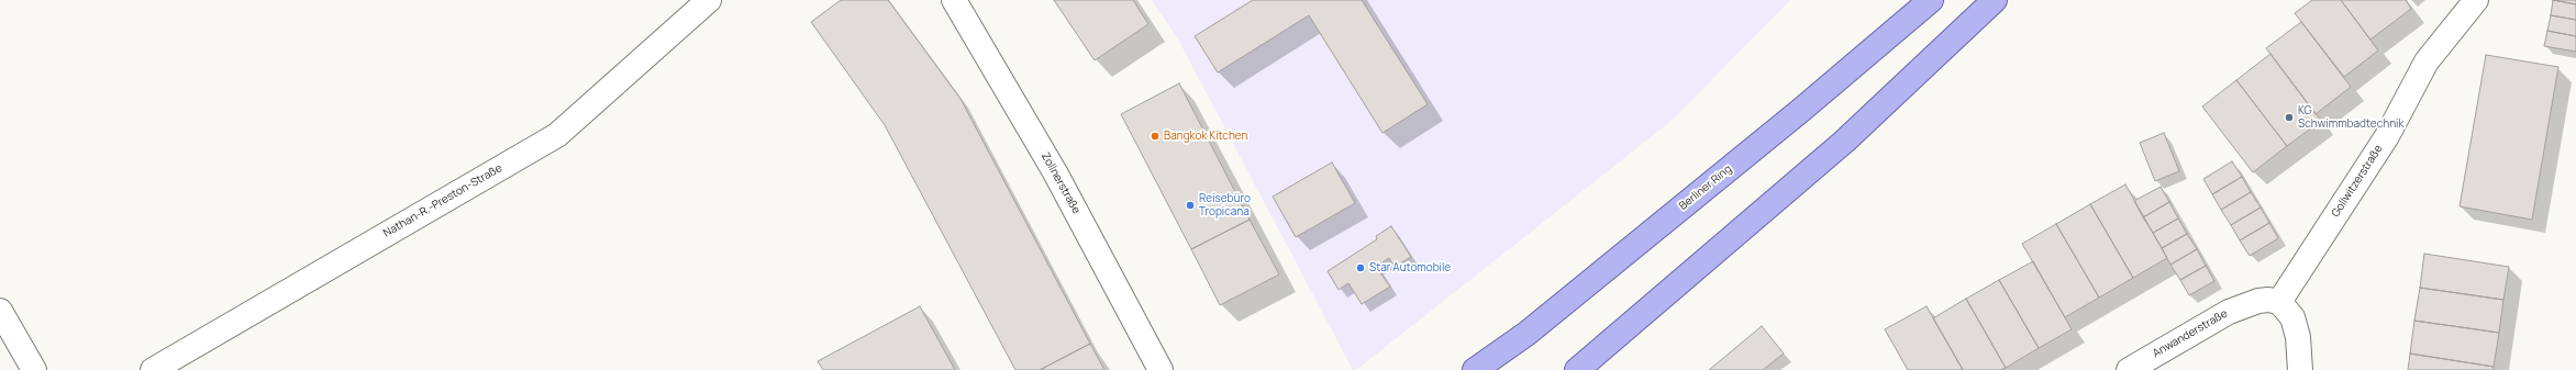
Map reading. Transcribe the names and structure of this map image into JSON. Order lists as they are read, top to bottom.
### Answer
{
  "streets": {
    "main road": ["Berliner Ring"],
    "street": [
      "Gollwitzerstraße",
      "Zollnerstraße",
      "Nathan-R.-Preston-Straße",
      "Anwanderstraße"
    ]
  },
  "crossings": [
    ["Gollwitzerstraße", "Anwanderstraße"]
  ],
  "places": [
    "KG Schwimmbadtechnik",
    "Bangkok Kitchen",
    "Reisebüro Tropicana",
    "Star Automobile"
  ]
}
